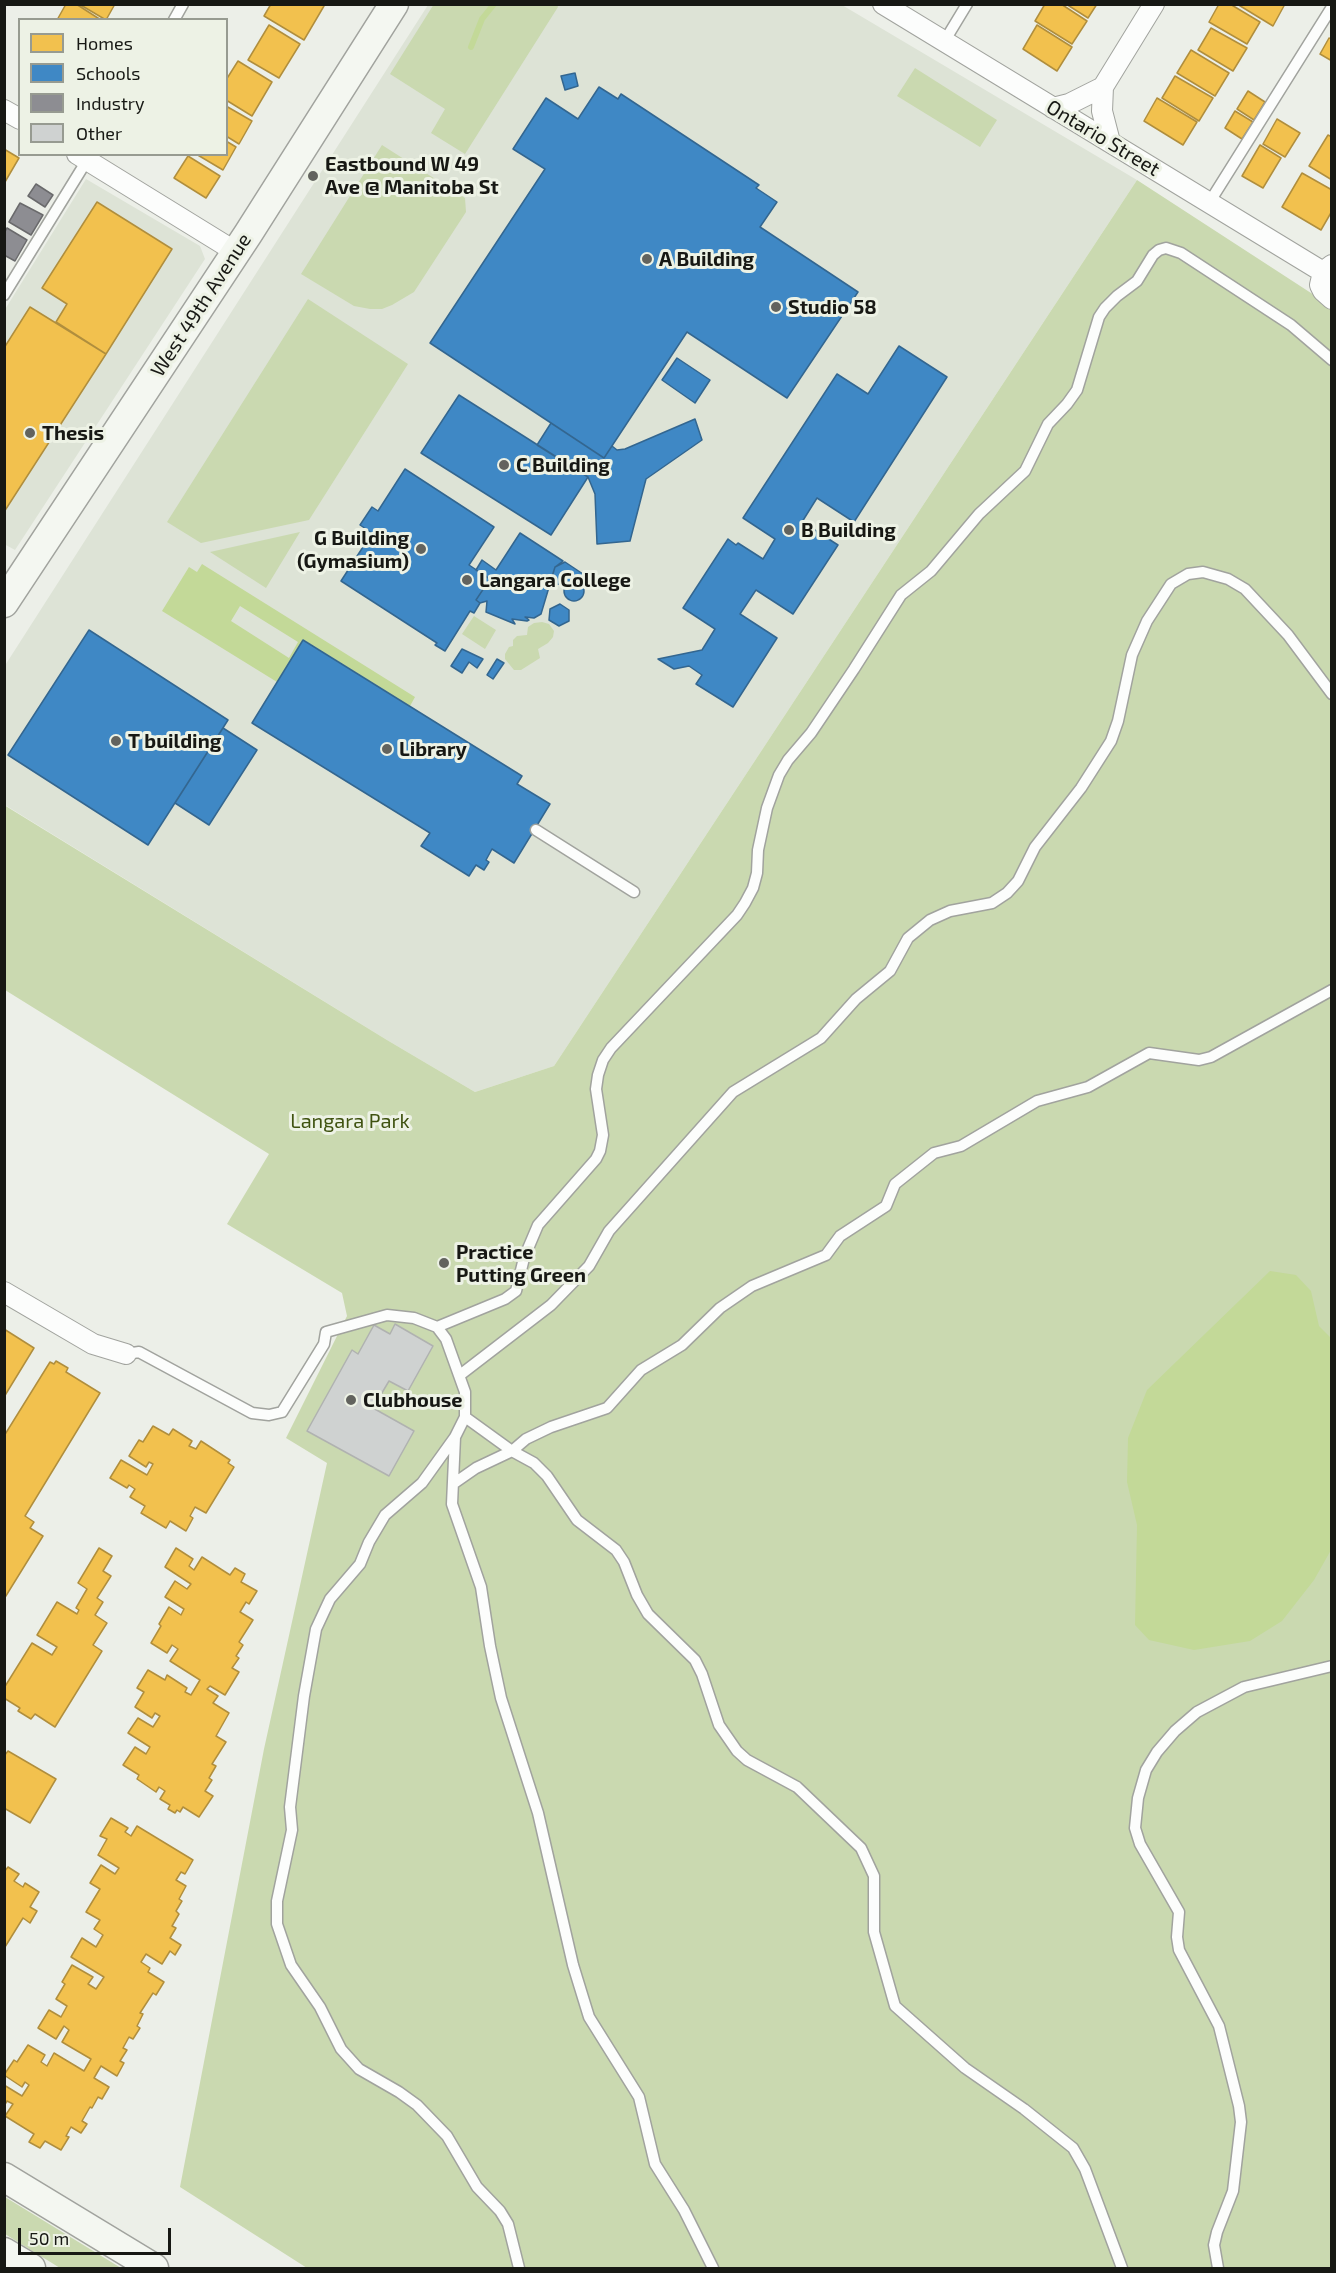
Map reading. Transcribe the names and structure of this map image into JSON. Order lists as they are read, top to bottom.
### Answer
{
  "streets": {
    "street": ["Ontario Street", "West 49th Avenue"]
  },
  "parks": ["Langara Park"],
  "places": [
    "Eastbound W 49 Ave @ Manitoba St",
    "A Building",
    "Studio 58",
    "Thesis",
    "C Building",
    "B Building",
    "G Building (Gymasium)",
    "Langara College",
    "T building",
    "Library",
    "Practice Putting Green",
    "Clubhouse"
  ],
  "legend": [
    "Homes",
    "Schools",
    "Industry",
    "Other"
  ],
  "scale_bar": "50 m"
}
